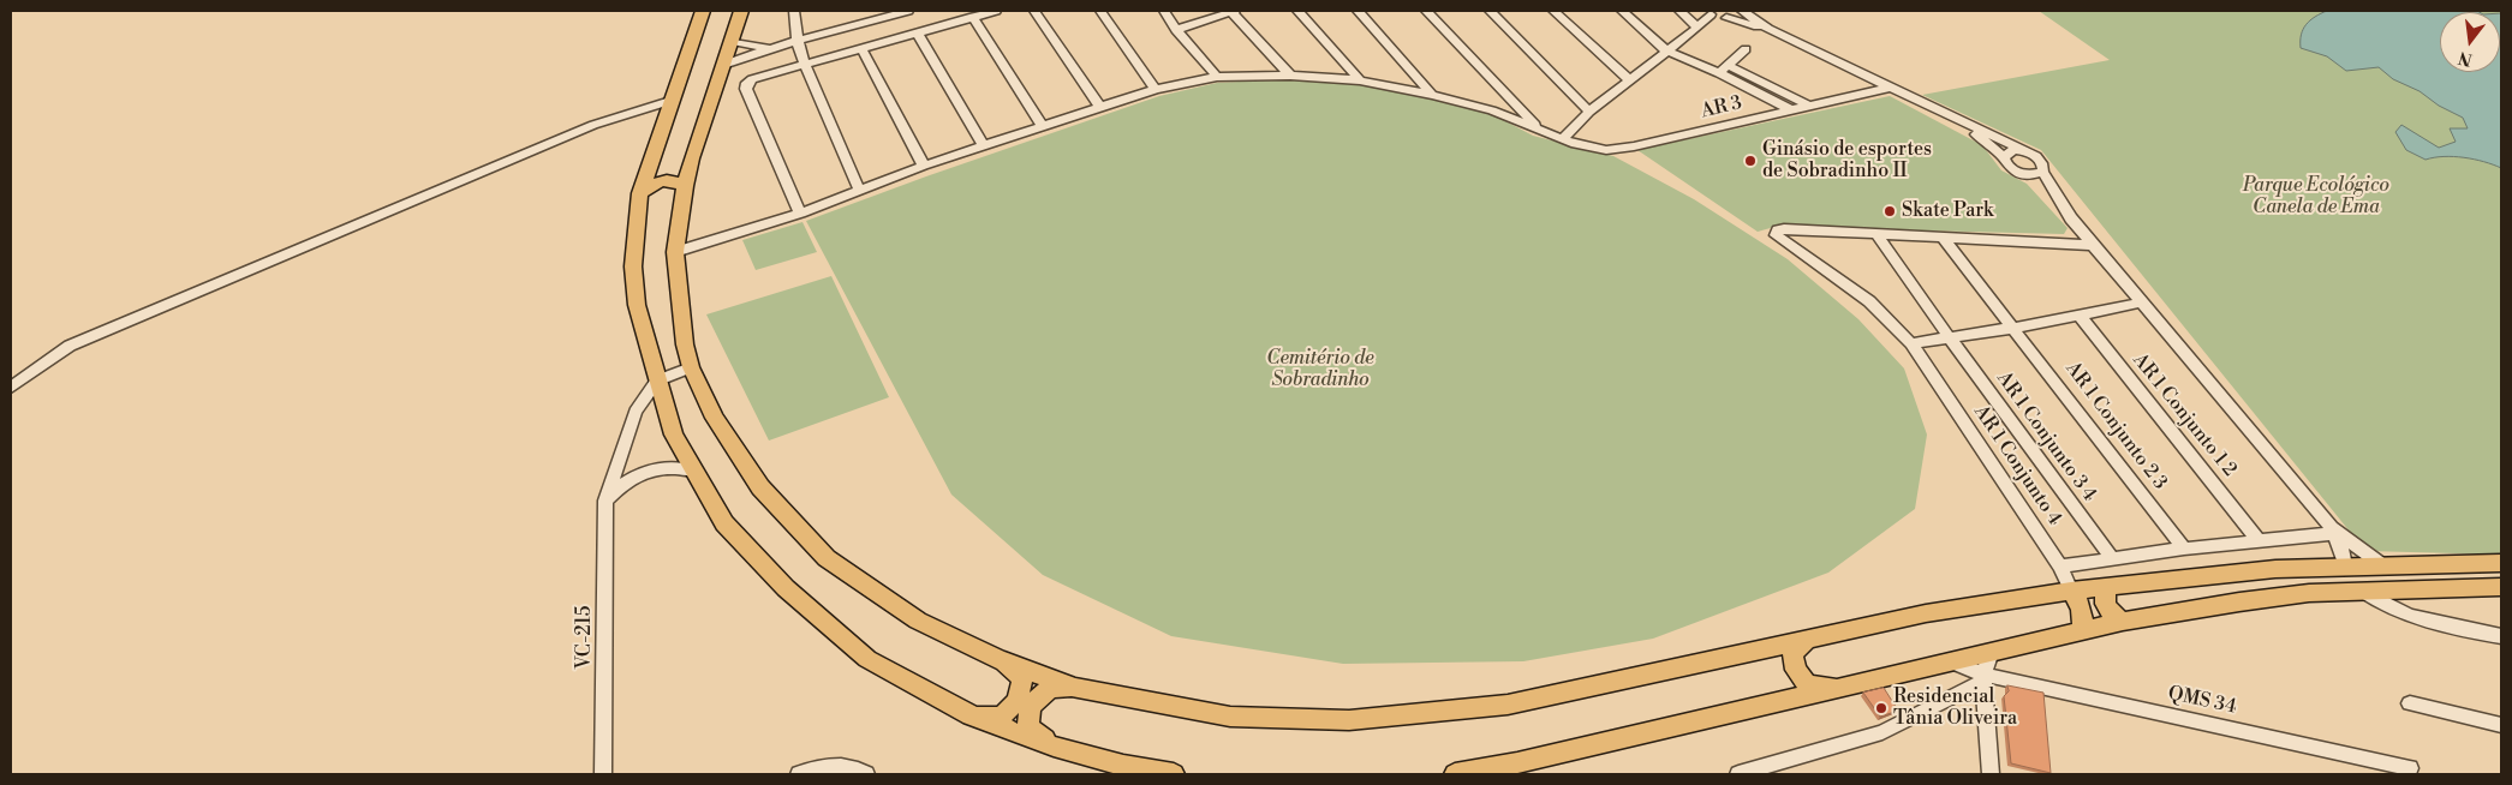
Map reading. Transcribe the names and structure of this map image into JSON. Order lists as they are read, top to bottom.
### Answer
{
  "streets": {
    "street": [
      "AR 3",
      "AR 1 Conjunto 1 2",
      "AR 1 Conjunto 2 3",
      "AR 1 Conjunto 3 4",
      "AR 1 Conjunto 4",
      "VC-215",
      "QMS 34"
    ]
  },
  "parks": ["Parque Ecológico Canela de Ema", "Cemitério de Sobradinho"],
  "places": ["Ginásio de esportes de Sobradinho II", "Skate Park", "Residencial Tânia Oliveira"],
  "north": "bottom"
}
